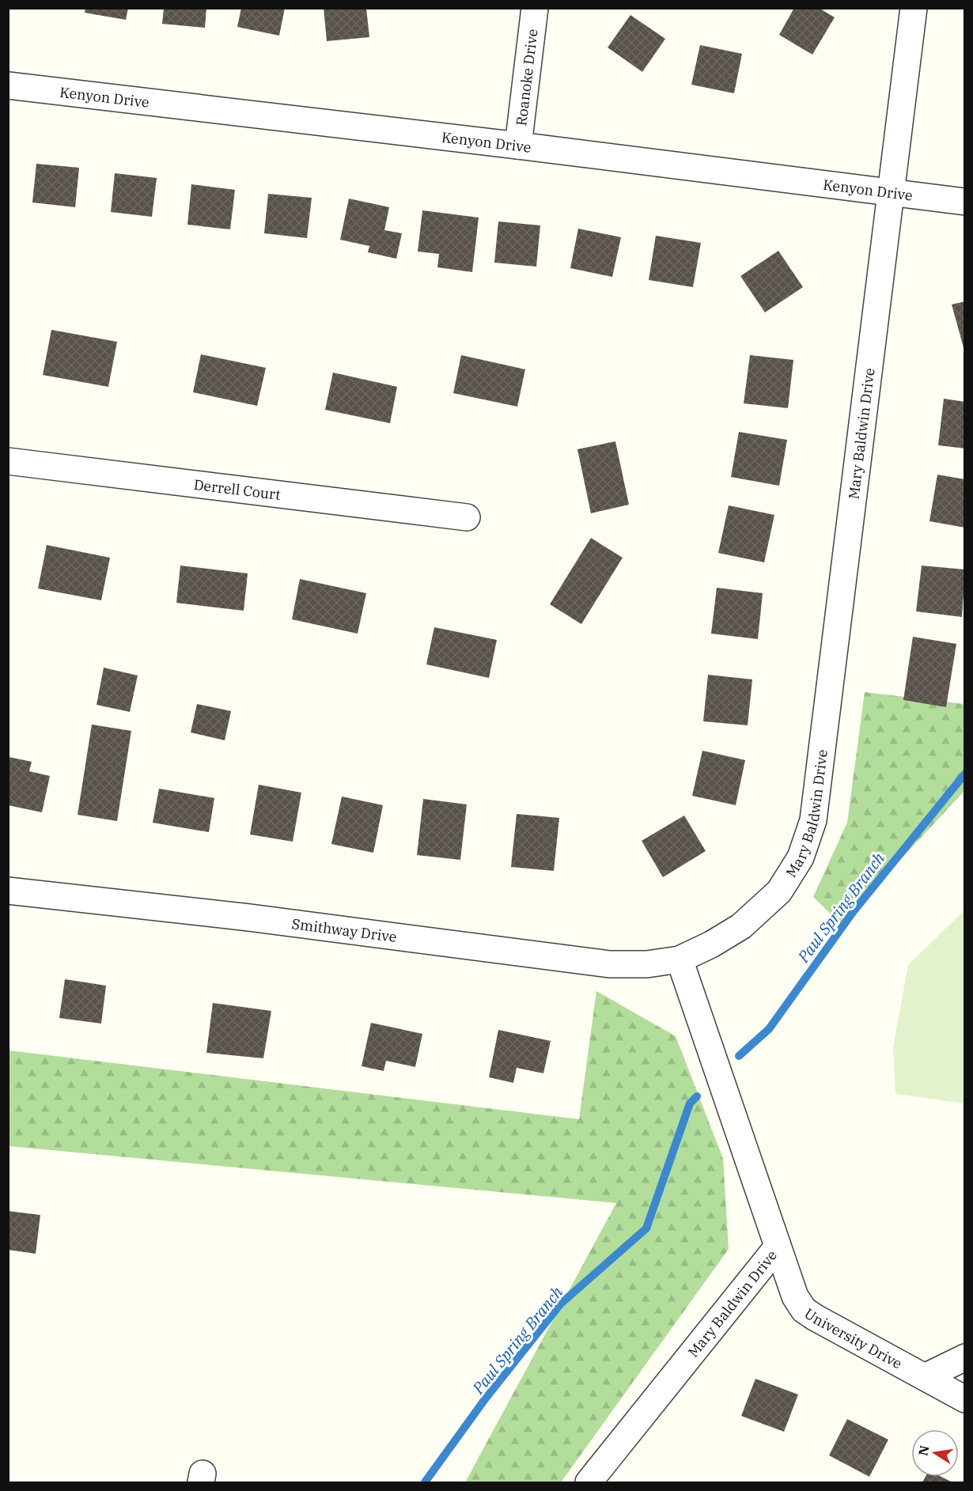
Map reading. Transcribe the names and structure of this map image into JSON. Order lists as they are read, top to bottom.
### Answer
{
  "streets": {
    "street": [
      "Roanoke Drive",
      "Kenyon Drive",
      "Mary Baldwin Drive",
      "Derrell Court",
      "Smithway Drive",
      "University Drive"
    ]
  },
  "crossings": [
    ["Roanoke Drive", "Kenyon Drive"],
    ["Kenyon Drive", "Mary Baldwin Drive"],
    ["Mary Baldwin Drive", "Smithway Drive"],
    ["Mary Baldwin Drive", "University Drive"]
  ],
  "water": ["Paul Spring Branch"],
  "north": "left"
}
